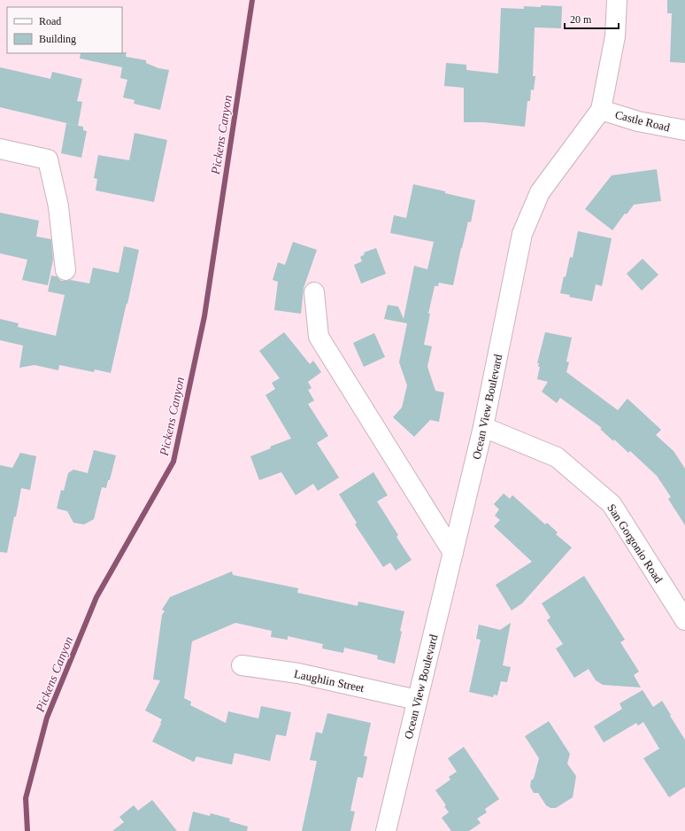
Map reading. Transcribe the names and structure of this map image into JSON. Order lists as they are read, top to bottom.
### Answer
{
  "streets": {
    "street": [
      "Castle Road",
      "Ocean View Boulevard",
      "San Gorgonio Road",
      "Laughlin Street"
    ]
  },
  "crossings": [
    ["Castle Road", "Ocean View Boulevard"],
    ["Ocean View Boulevard", "San Gorgonio Road"],
    ["Ocean View Boulevard", "Laughlin Street"]
  ],
  "water": ["Pickens Canyon"],
  "legend": ["Road", "Building"],
  "scale_bar": "20 m"
}
